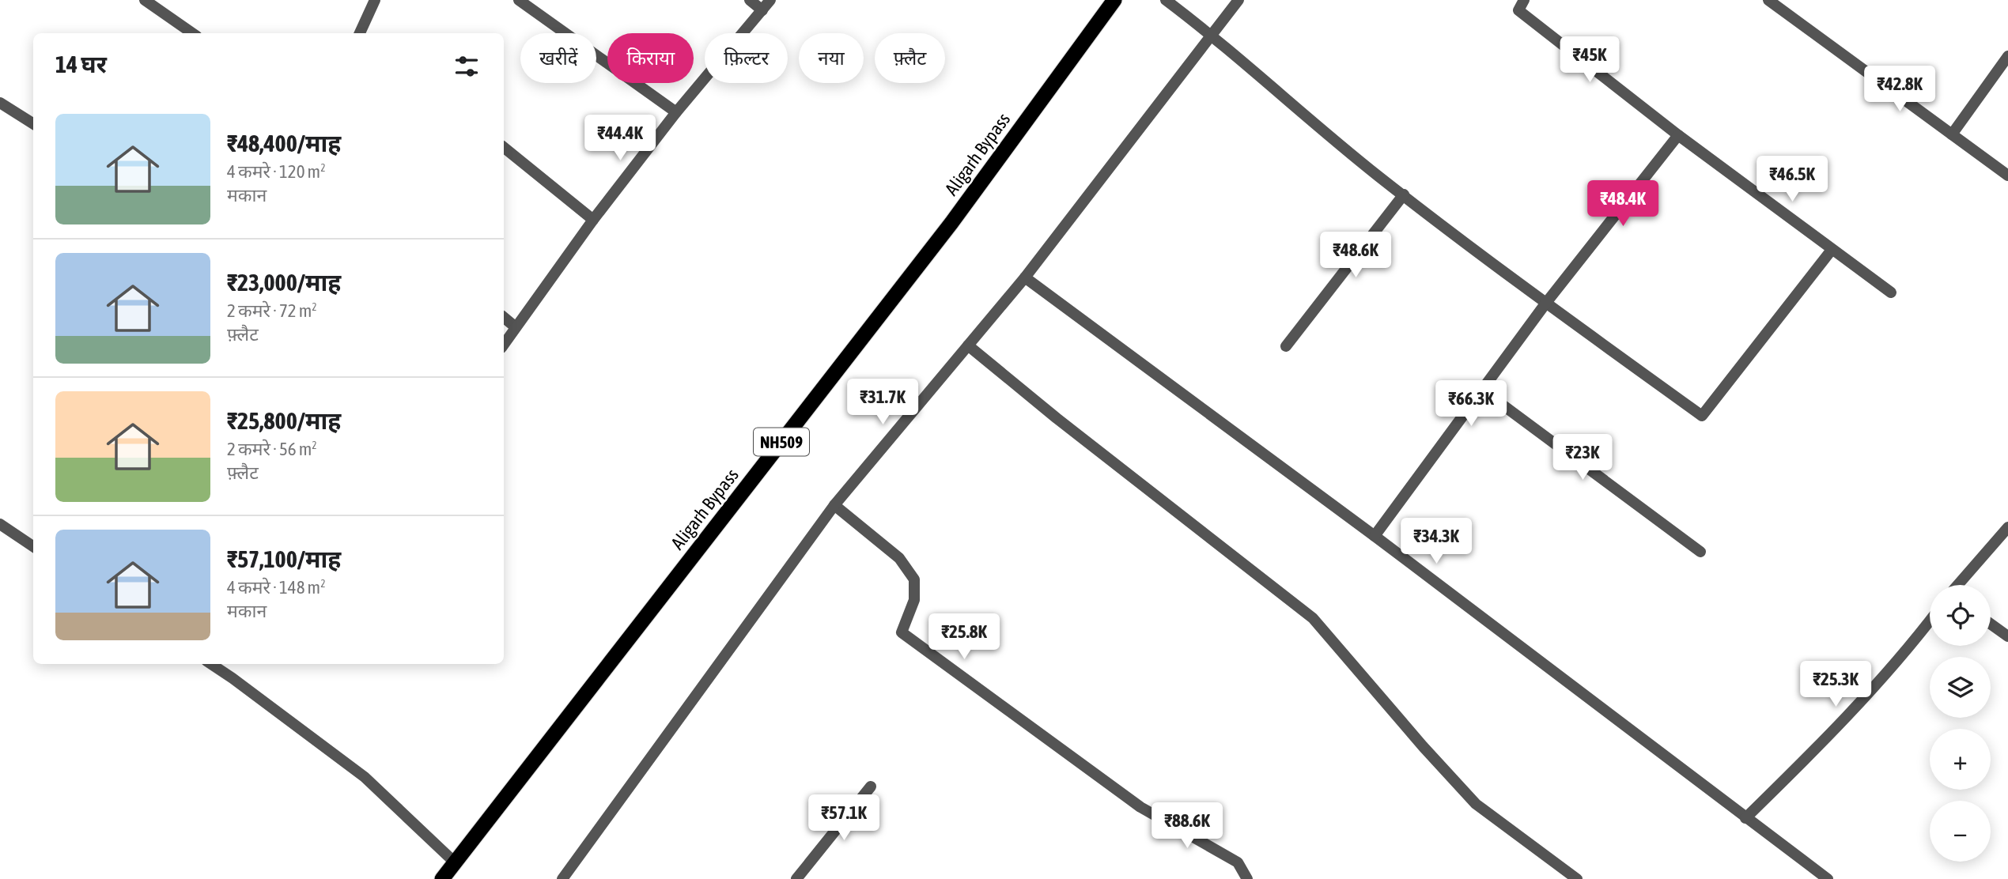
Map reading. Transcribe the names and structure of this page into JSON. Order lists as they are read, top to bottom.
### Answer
{
  "streets": {
    "highway": ["Aligarh Bypass", "NH509"]
  },
  "page": {
    "chip": [
      "खरीदें",
      "किराया",
      "फ़िल्टर",
      "नया",
      "फ़्लैट"
    ],
    "heading": "14 घर",
    "price": [
      "₹45K",
      "₹42.8K",
      "₹44.4K",
      "₹46.5K",
      "₹48.4K",
      "₹48.6K",
      "₹31.7K",
      "₹66.3K",
      "₹23K",
      "₹34.3K",
      "₹25.8K",
      "₹25.3K",
      "₹57.1K",
      "₹88.6K"
    ],
    "list": [
      {
        "name": "₹48,400/माह",
        "note": "4 कमरे · 120 m² · मकान"
      },
      {
        "name": "₹23,000/माह",
        "note": "2 कमरे · 72 m² · फ़्लैट"
      },
      {
        "name": "₹25,800/माह",
        "note": "2 कमरे · 56 m² · फ़्लैट"
      },
      {
        "name": "₹57,100/माह",
        "note": "4 कमरे · 148 m² · मकान"
      }
    ],
    "map_buttons": ["+", "−"]
  }
}
